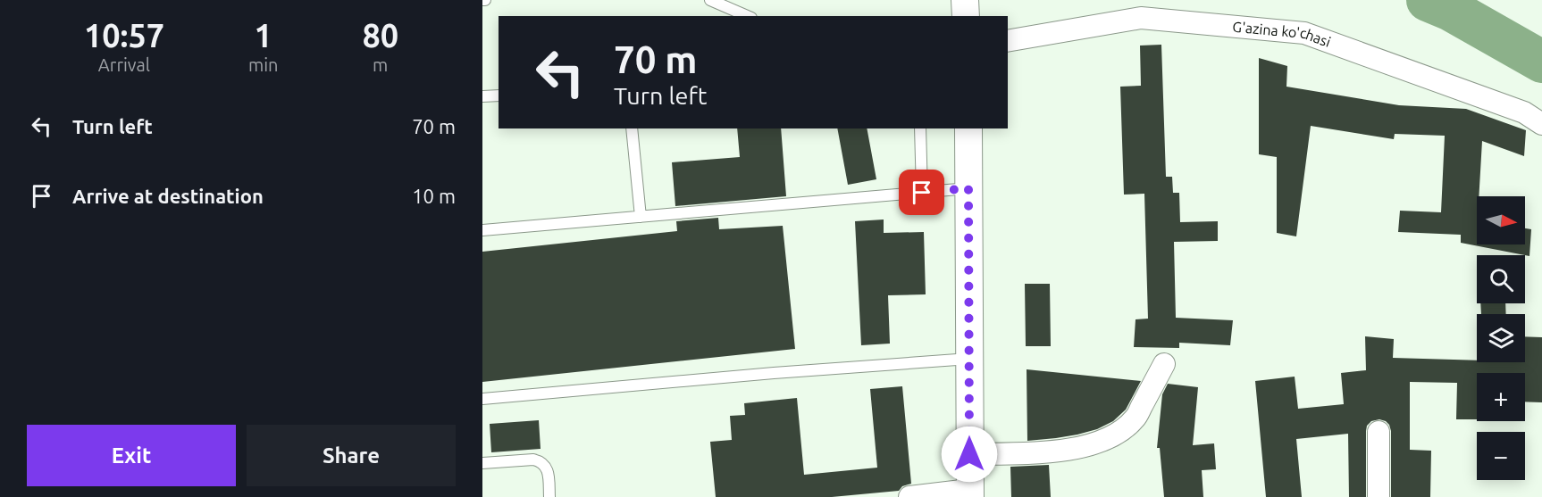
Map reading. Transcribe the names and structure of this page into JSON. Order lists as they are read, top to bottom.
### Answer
{
  "streets": {
    "street": ["G'azina ko'chasi"]
  },
  "north": "right",
  "page": {
    "eta": [
      "10:57",
      "Arrival",
      "1",
      "min",
      "80",
      "m"
    ],
    "turn": ["70 m", "Turn left"],
    "list": [
      {
        "name": "Turn left",
        "value": "70 m"
      },
      {
        "name": "Arrive at destination",
        "value": "10 m"
      }
    ],
    "map_buttons": ["+", "−"],
    "buttons": ["Exit", "Share"]
  }
}
